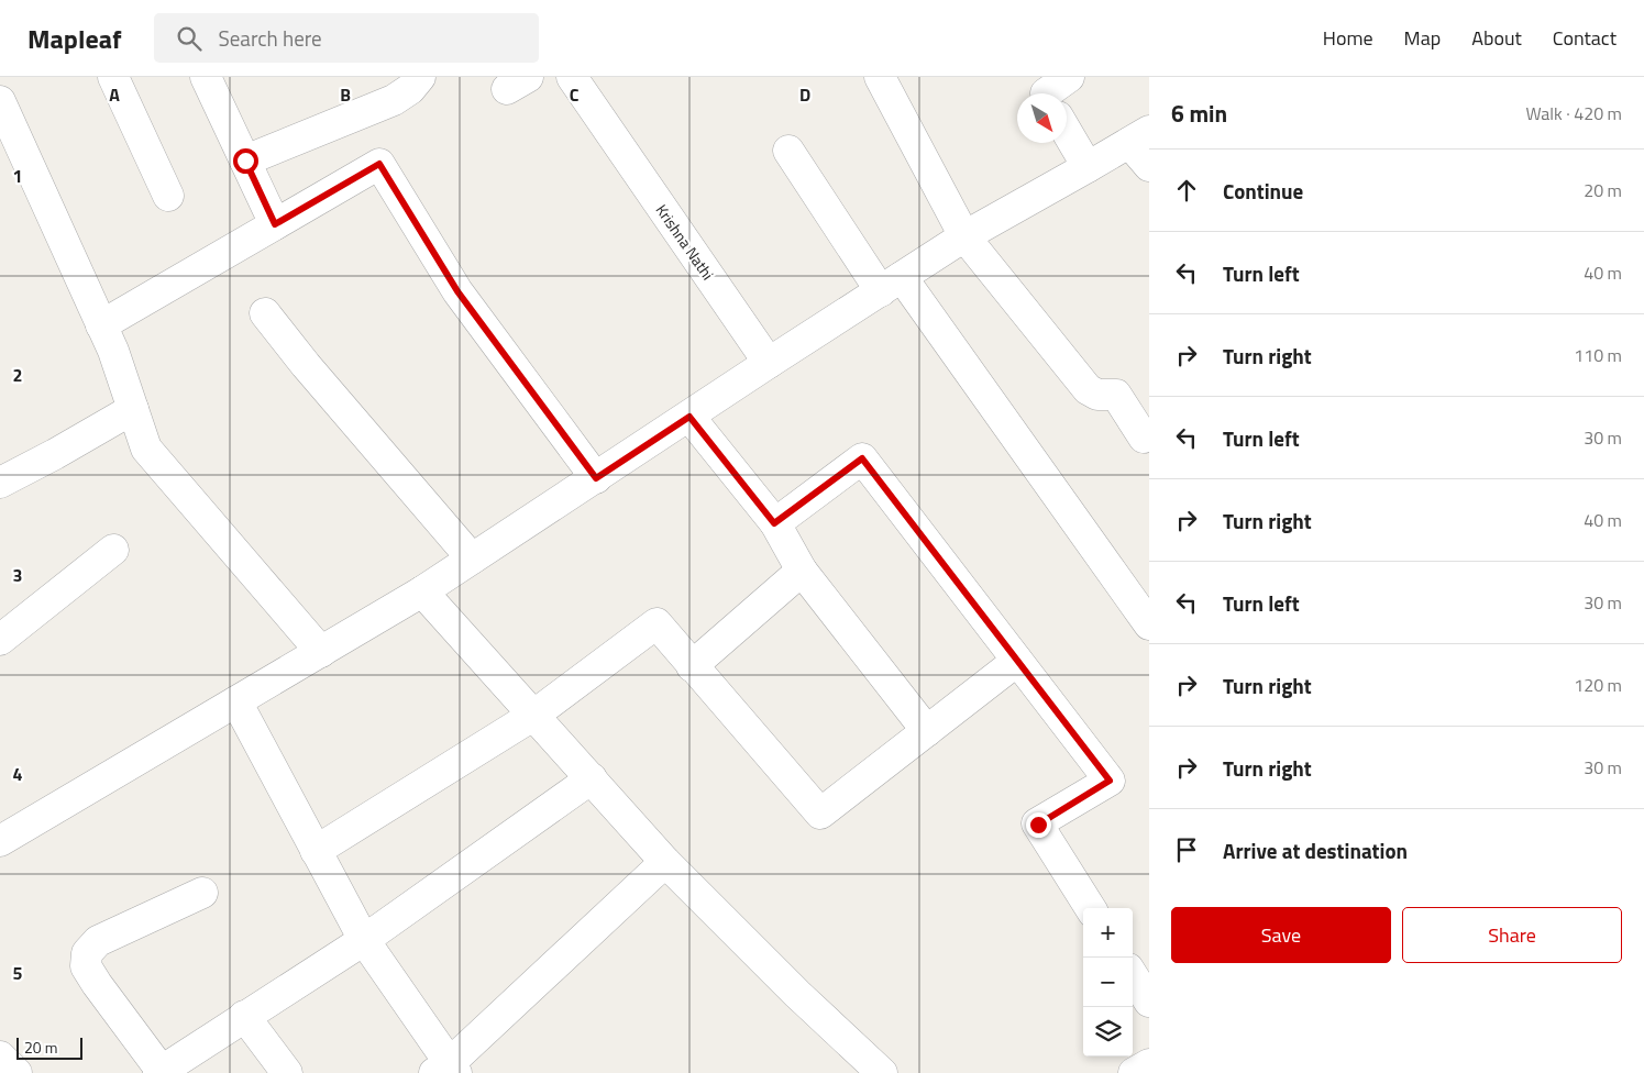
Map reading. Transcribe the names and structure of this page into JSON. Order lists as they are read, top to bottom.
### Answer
{
  "streets": {
    "street": ["Krishna Nathi"]
  },
  "scale_bar": "20 m",
  "north": "bottom right",
  "page": {
    "header": "Mapleaf",
    "search": "Search here",
    "nav": [
      "Home",
      "Map",
      "About",
      "Contact"
    ],
    "heading": ["6 min", "Walk · 420 m"],
    "list": [
      ["Continue", "20 m"],
      ["Turn left", "40 m"],
      ["Turn right", "110 m"],
      ["Turn left", "30 m"],
      ["Turn right", "40 m"],
      ["Turn left", "30 m"],
      ["Turn right", "120 m"],
      ["Turn right", "30 m"],
      "Arrive at destination"
    ],
    "buttons": ["Save", "Share"],
    "map_buttons": ["+", "−"],
    "scale": "20 m"
  },
  "grid": {
    "columns": [
      "A",
      "B",
      "C",
      "D"
    ],
    "rows": [
      "1",
      "2",
      "3",
      "4",
      "5"
    ]
  }
}
